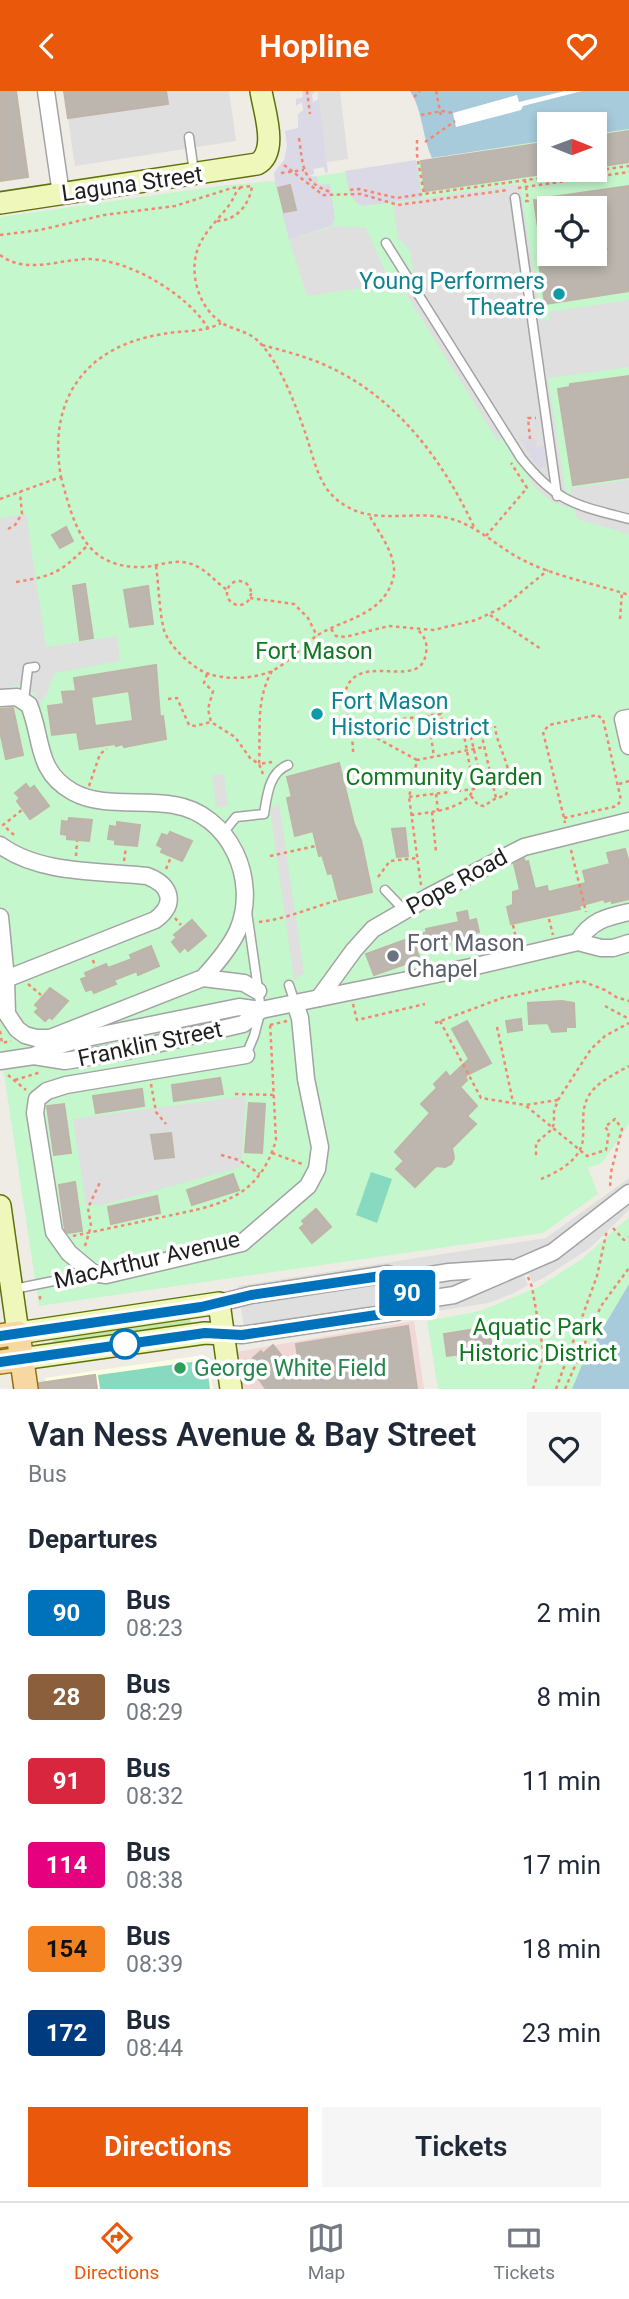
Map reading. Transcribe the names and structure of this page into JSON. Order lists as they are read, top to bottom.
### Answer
{
  "streets": {
    "street": [
      "Laguna Street",
      "Pope Road",
      "Franklin Street",
      "MacArthur Avenue"
    ]
  },
  "crossings": [
    ["Pope Road", "Franklin Street"]
  ],
  "parks": ["Fort Mason", "Community Garden", "Aquatic Park Historic District"],
  "places": [
    "Young Performers Theatre",
    "Fort Mason Historic District",
    "Fort Mason Chapel",
    "George White Field"
  ],
  "lines": ["bus line 90"],
  "north": "right",
  "page": {
    "header": "Hopline",
    "on_map": "90",
    "heading": [
      ["Van Ness Avenue & Bay Street", "Bus"],
      "Departures"
    ],
    "list": [
      {
        "mark": "90",
        "name": "Bus",
        "note": "08:23",
        "value": "2 min"
      },
      {
        "mark": "28",
        "name": "Bus",
        "note": "08:29",
        "value": "8 min"
      },
      {
        "mark": "91",
        "name": "Bus",
        "note": "08:32",
        "value": "11 min"
      },
      {
        "mark": "114",
        "name": "Bus",
        "note": "08:38",
        "value": "17 min"
      },
      {
        "mark": "154",
        "name": "Bus",
        "note": "08:39",
        "value": "18 min"
      },
      {
        "mark": "172",
        "name": "Bus",
        "note": "08:44",
        "value": "23 min"
      }
    ],
    "buttons": ["Directions", "Tickets"],
    "tabs": ["Directions", "Map", "Tickets"]
  }
}
